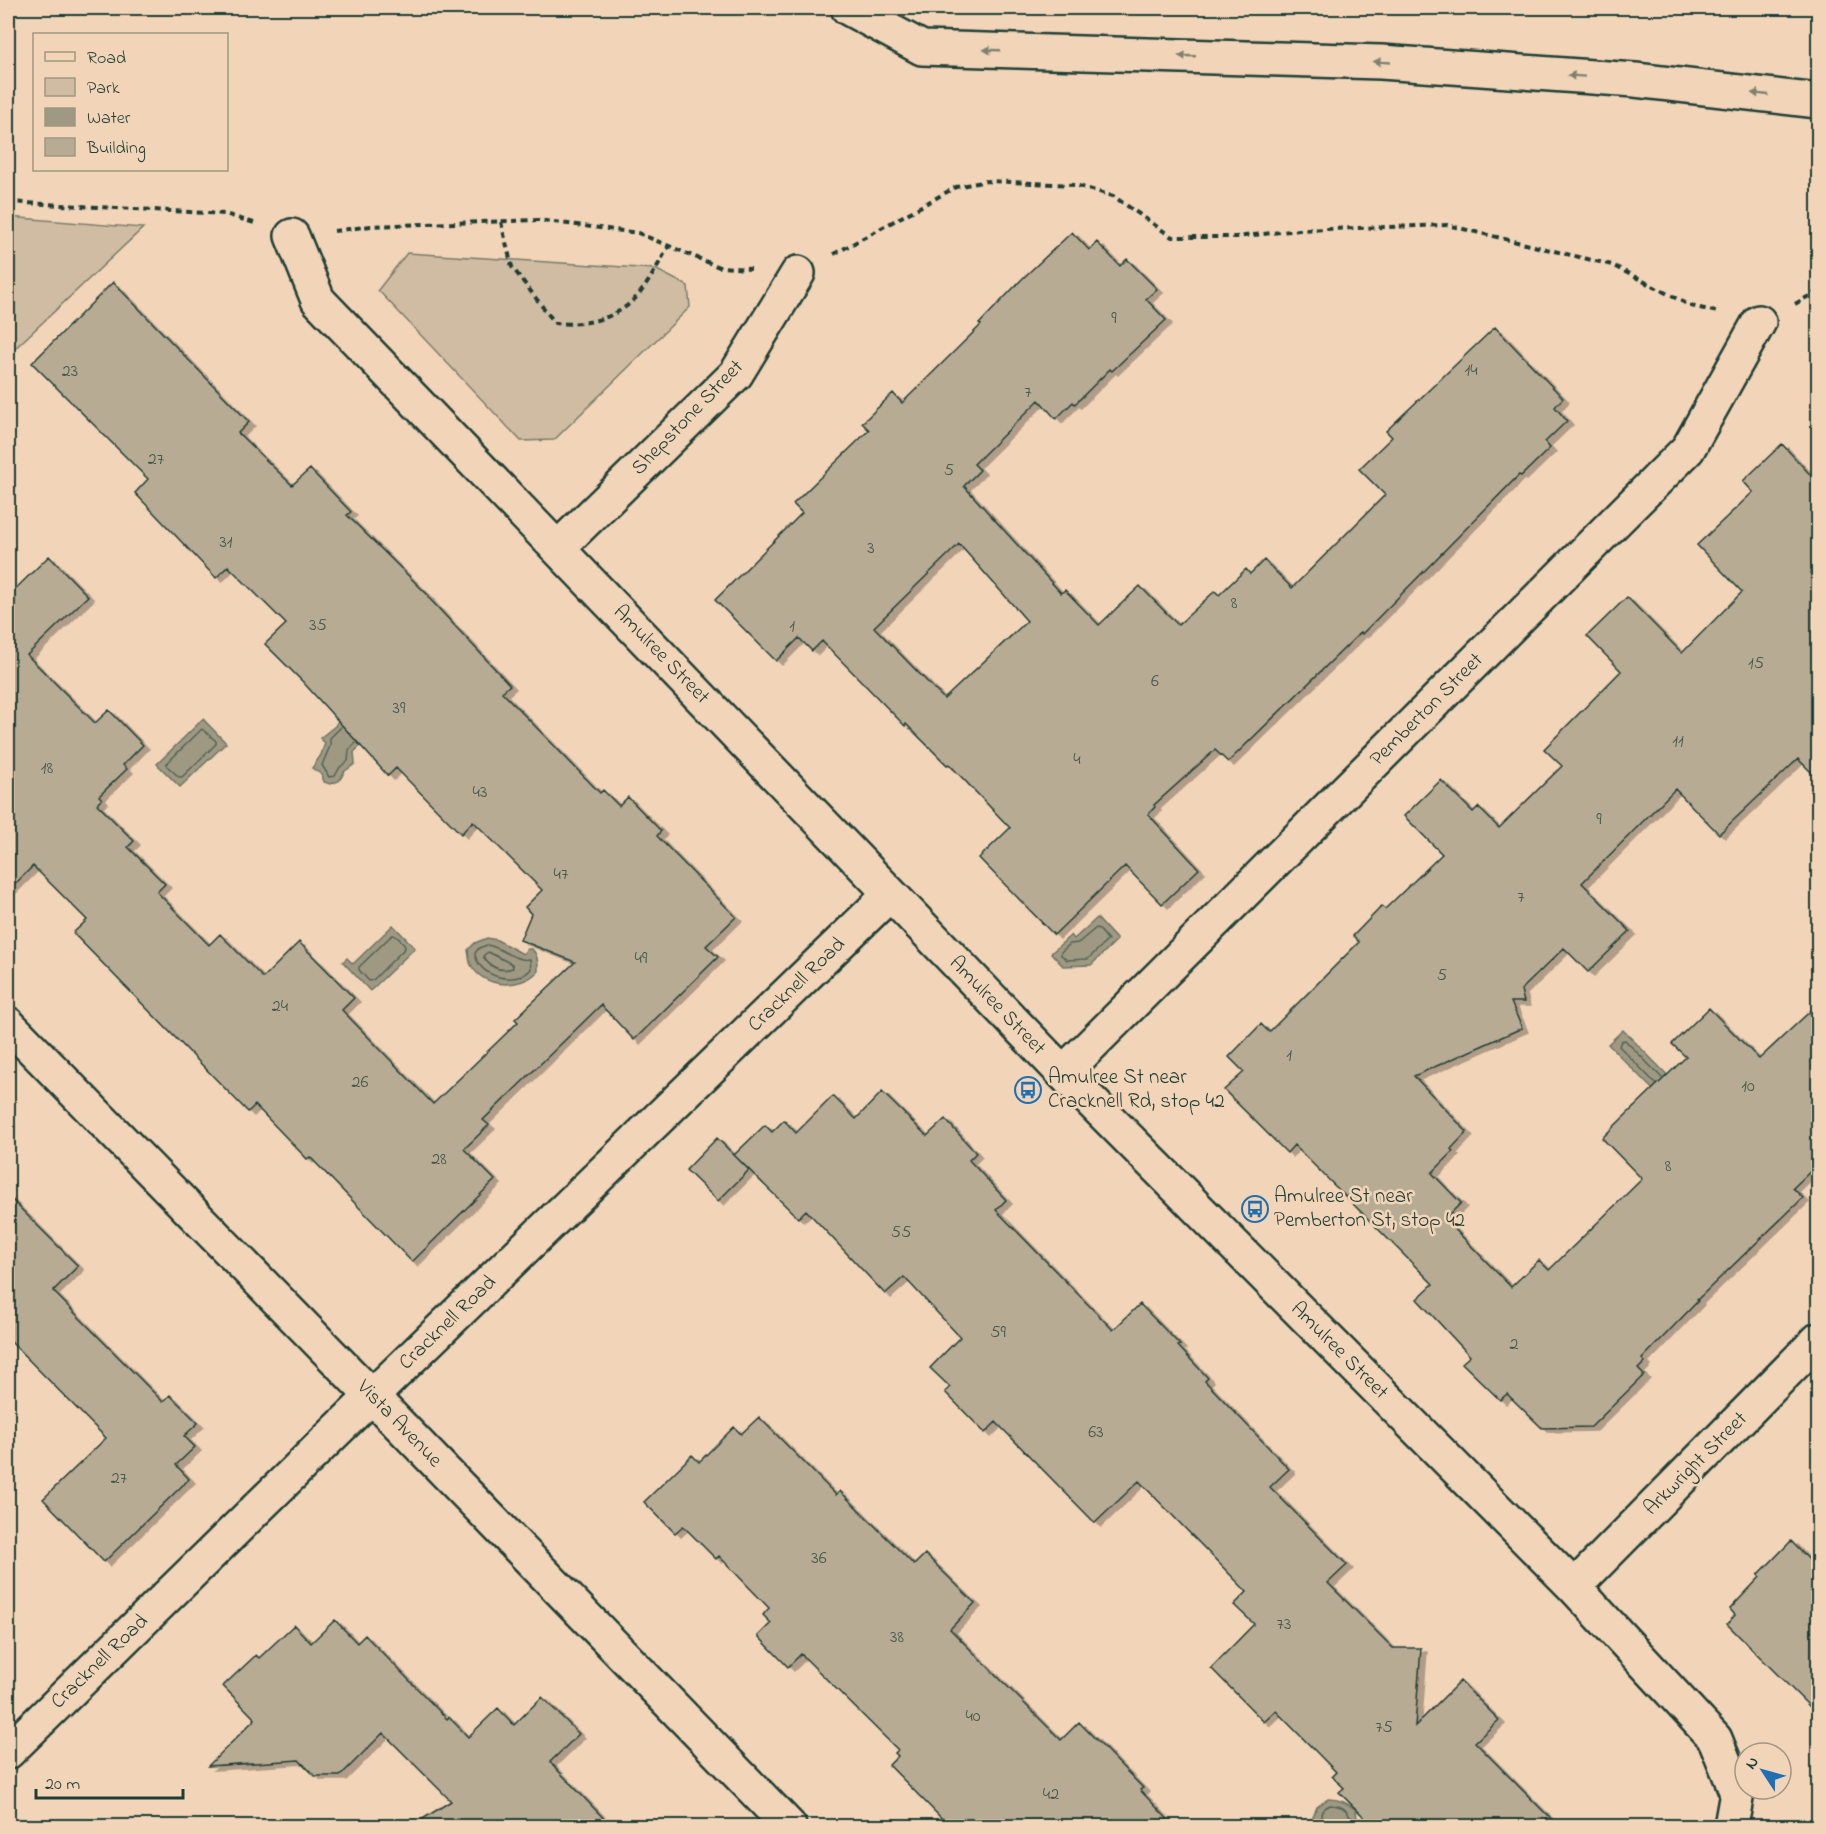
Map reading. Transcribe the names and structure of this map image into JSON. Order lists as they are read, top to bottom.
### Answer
{
  "streets": {
    "main road": [
      "Shepstone Street",
      "Amulree Street",
      "Pemberton Street",
      "Cracknell Road",
      "Vista Avenue",
      "Arkwright Street"
    ]
  },
  "crossings": [
    ["Shepstone Street", "Amulree Street"],
    ["Amulree Street", "Pemberton Street"],
    ["Amulree Street", "Cracknell Road"],
    ["Amulree Street", "Arkwright Street"],
    ["Cracknell Road", "Vista Avenue"]
  ],
  "places": {
    "bus stop": ["Amulree St near Cracknell Rd, stop 42", "Amulree St near Pemberton St, stop 42"]
  },
  "house_numbers": [
    "9",
    "14",
    "23",
    "7",
    "27",
    "5",
    "31",
    "3",
    "8",
    "35",
    "1",
    "15",
    "6",
    "39",
    "11",
    "4",
    "18",
    "43",
    "9",
    "47",
    "7",
    "49",
    "5",
    "24",
    "1",
    "26",
    "10",
    "28",
    "8",
    "55",
    "59",
    "2",
    "63",
    "27",
    "36",
    "73",
    "38",
    "40",
    "75",
    "42"
  ],
  "legend": [
    "Road",
    "Park",
    "Water",
    "Building"
  ],
  "scale_bar": "20 m",
  "north": "top left"
}
